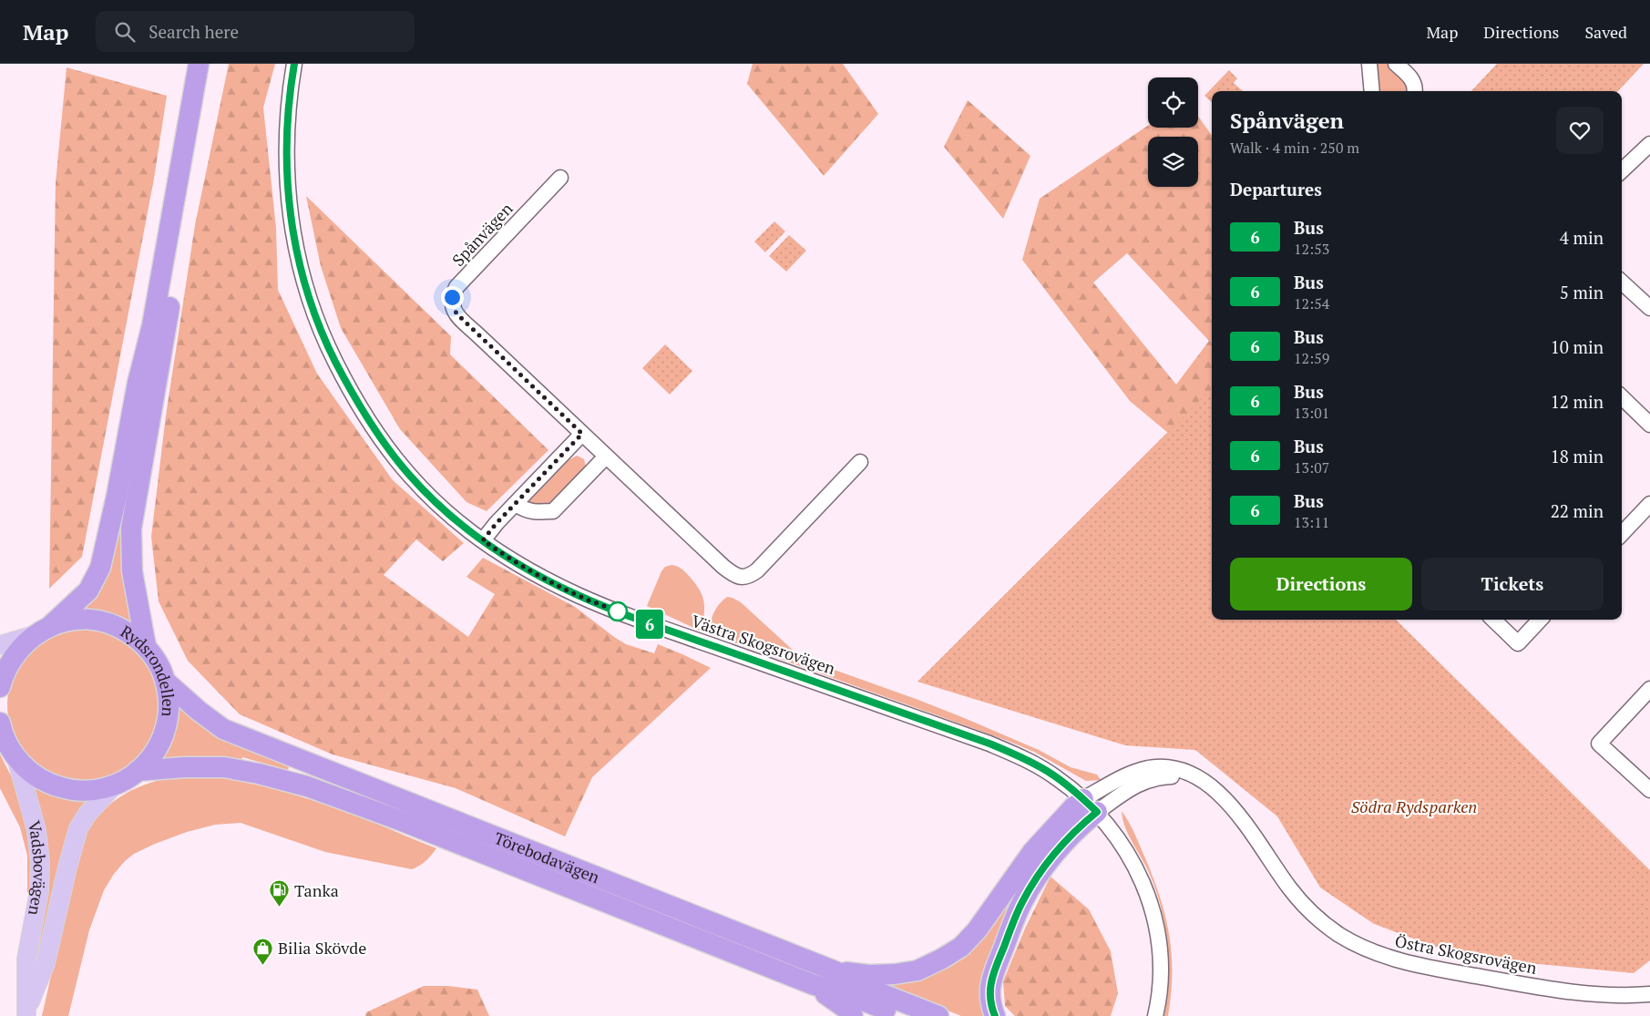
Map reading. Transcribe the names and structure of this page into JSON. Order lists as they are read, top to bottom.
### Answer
{
  "streets": {
    "highway": ["Rydsrondellen", "Törebodavägen"],
    "main road": ["Vadsbovägen"],
    "street": ["Spånvägen", "Västra Skogsrovägen", "Östra Skogsrovägen"]
  },
  "crossings": [
    ["Västra Skogsrovägen", "Östra Skogsrovägen"],
    ["Rydsrondellen", "Törebodavägen"],
    ["Rydsrondellen", "Vadsbovägen"]
  ],
  "parks": ["Södra Rydsparken"],
  "places": {
    "fuel station": ["Tanka"],
    "shop": ["Bilia Skövde"]
  },
  "lines": ["bus line 6"],
  "page": {
    "header": "Map",
    "search": "Search here",
    "nav": ["Map", "Directions", "Saved"],
    "on_map": "6",
    "heading": [
      ["Spånvägen", "Walk · 4 min · 250 m"],
      "Departures"
    ],
    "list": [
      {
        "mark": "6",
        "name": "Bus",
        "note": "12:53",
        "value": "4 min"
      },
      {
        "mark": "6",
        "name": "Bus",
        "note": "12:54",
        "value": "5 min"
      },
      {
        "mark": "6",
        "name": "Bus",
        "note": "12:59",
        "value": "10 min"
      },
      {
        "mark": "6",
        "name": "Bus",
        "note": "13:01",
        "value": "12 min"
      },
      {
        "mark": "6",
        "name": "Bus",
        "note": "13:07",
        "value": "18 min"
      },
      {
        "mark": "6",
        "name": "Bus",
        "note": "13:11",
        "value": "22 min"
      }
    ],
    "buttons": ["Directions", "Tickets"]
  }
}
